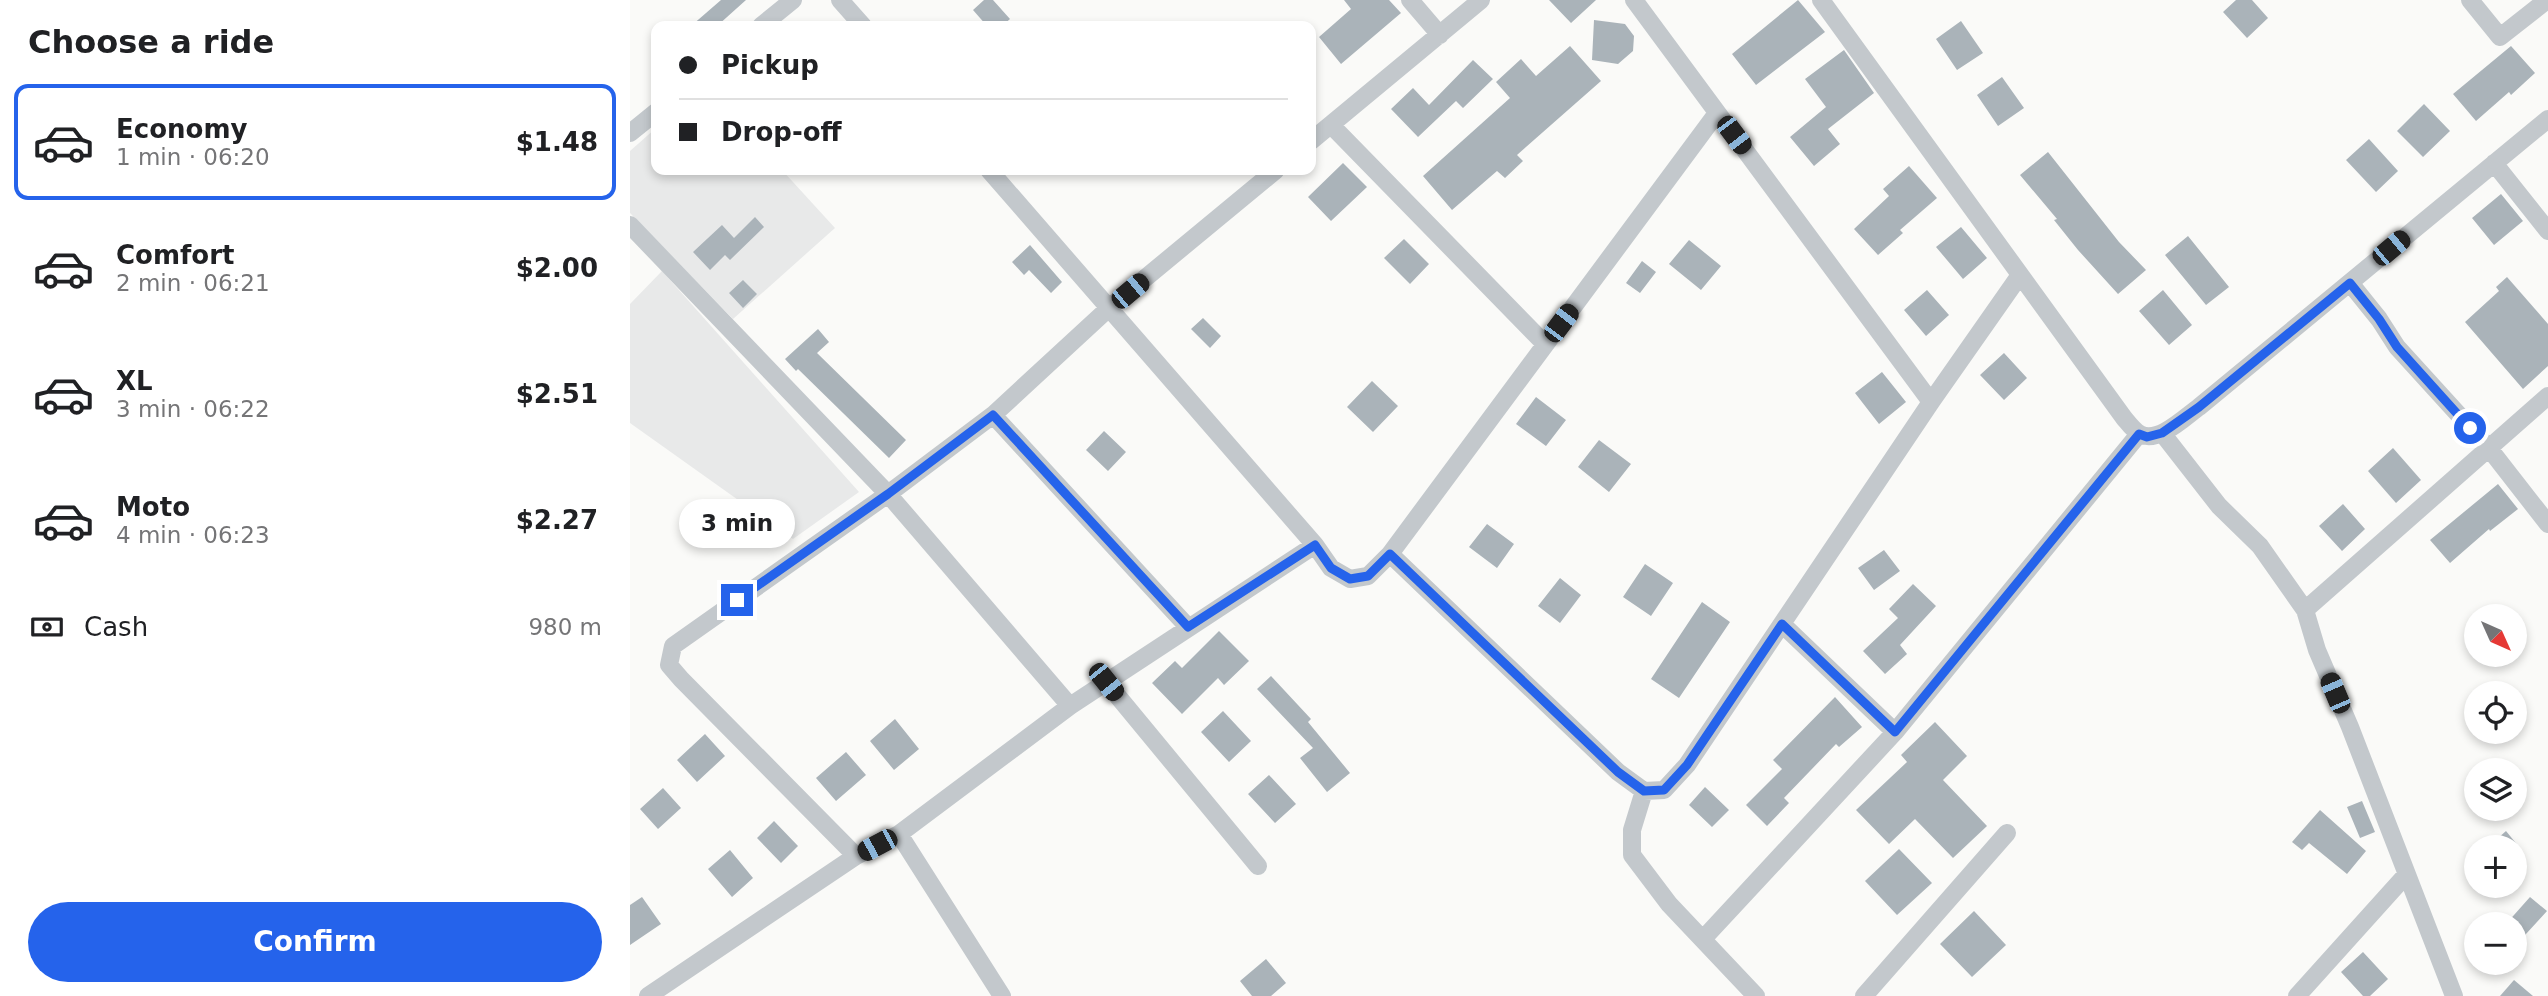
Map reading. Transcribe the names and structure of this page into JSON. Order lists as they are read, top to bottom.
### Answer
{
  "north": "bottom right",
  "page": {
    "heading": "Choose a ride",
    "banner": ["Pickup", "Drop-off"],
    "list": [
      {
        "name": "Economy",
        "note": "1 min · 06:20",
        "value": "$1.48"
      },
      {
        "name": "Comfort",
        "note": "2 min · 06:21",
        "value": "$2.00"
      },
      {
        "name": "XL",
        "note": "3 min · 06:22",
        "value": "$2.51"
      },
      {
        "name": "Moto",
        "note": "4 min · 06:23",
        "value": "$2.27"
      }
    ],
    "bubble": "3 min",
    "pay": ["Cash", "980 m"],
    "map_buttons": ["+", "−"],
    "buttons": "Confirm"
  }
}
